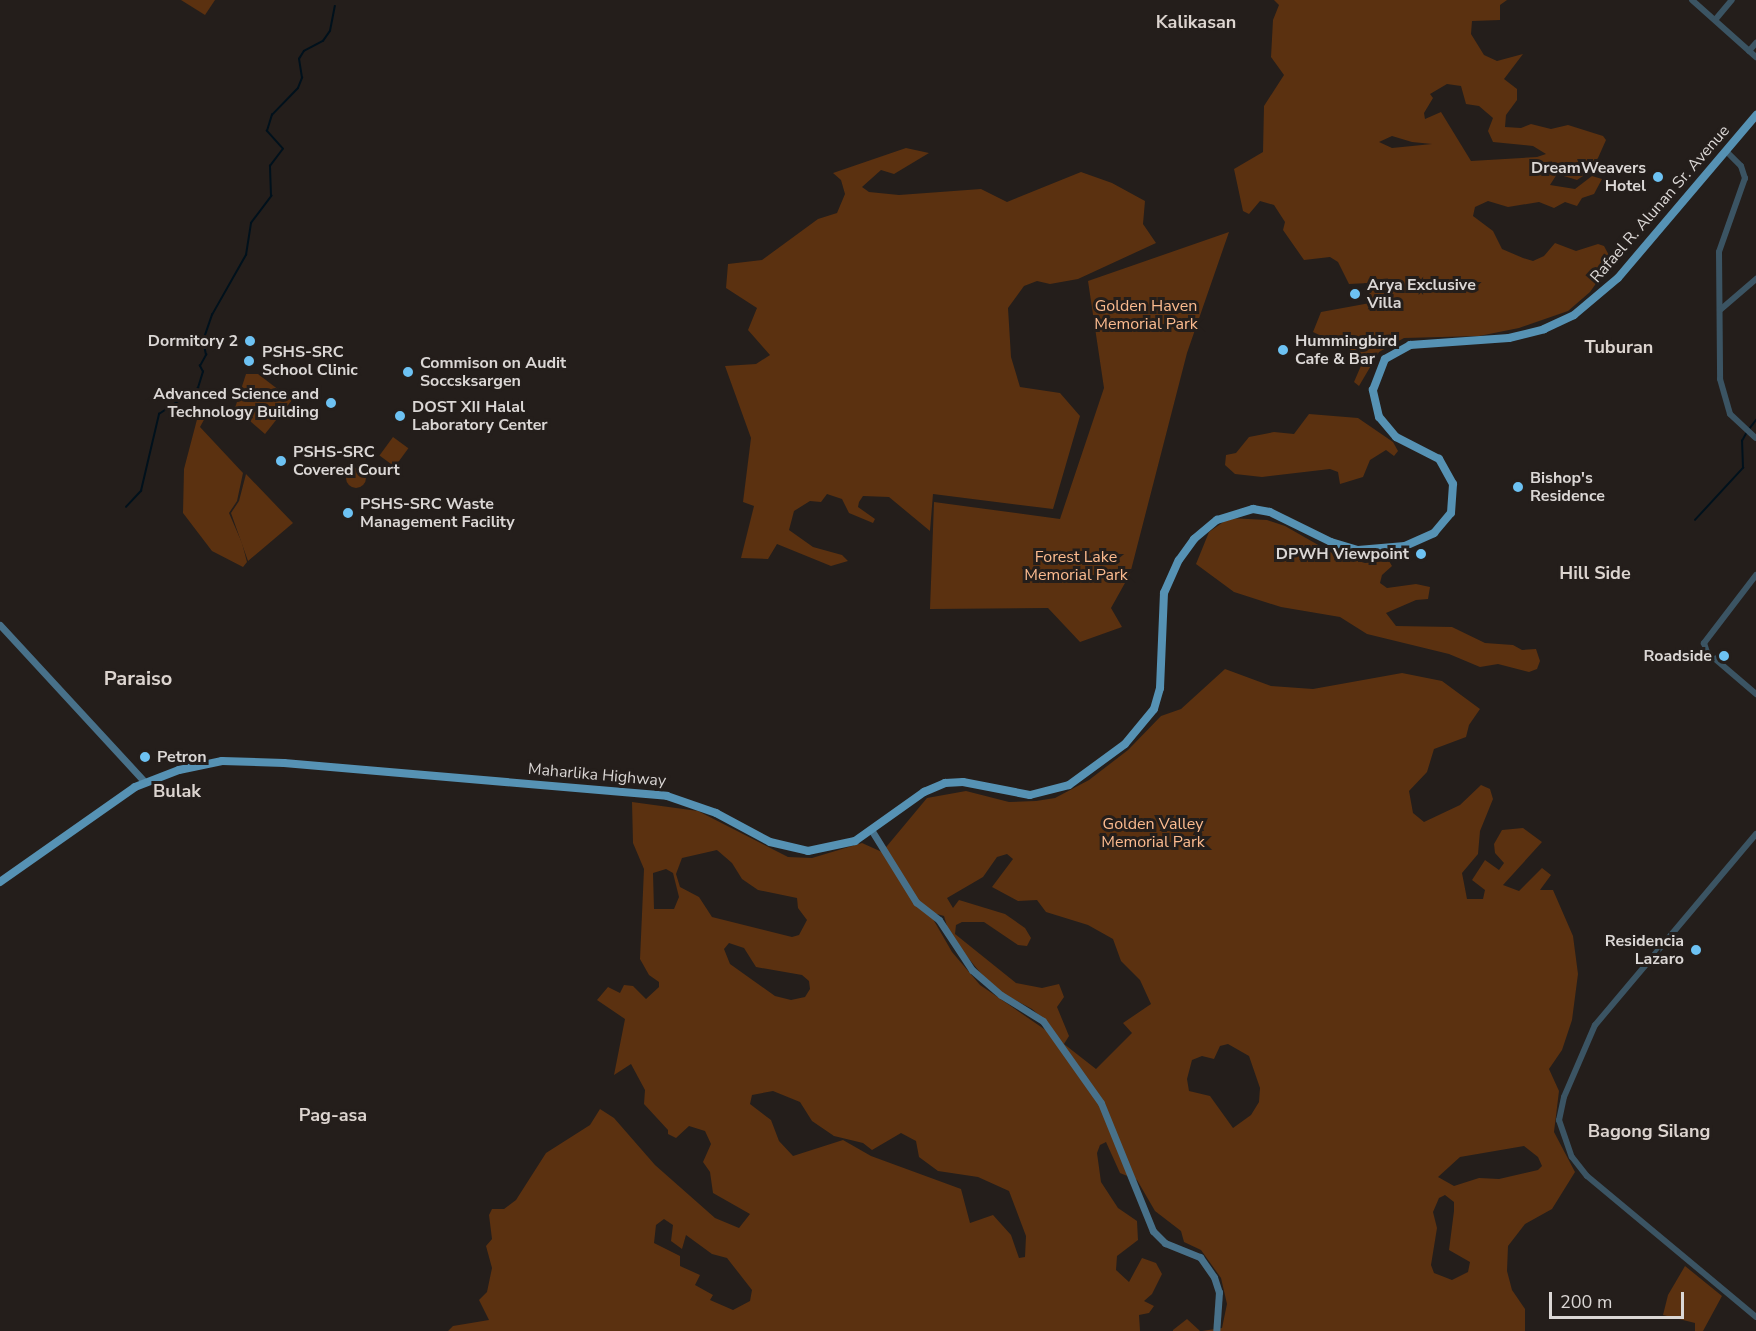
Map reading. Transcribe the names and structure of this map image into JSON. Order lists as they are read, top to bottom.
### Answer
{
  "streets": {
    "highway": ["Rafael R. Alunan Sr. Avenue", "Maharlika Highway"]
  },
  "crossings": [
    ["Rafael R. Alunan Sr. Avenue", "Maharlika Highway"]
  ],
  "districts": [
    "Kalikasan",
    "Tuburan",
    "Hill Side",
    "Paraiso",
    "Bulak",
    "Pag-asa",
    "Bagong Silang"
  ],
  "parks": ["Golden Haven Memorial Park", "Forest Lake Memorial Park", "Golden Valley Memorial Park"],
  "places": [
    "DreamWeavers Hotel",
    "Arya Exclusive Villa",
    "Dormitory 2",
    "Hummingbird Cafe & Bar",
    "PSHS-SRC School Clinic",
    "Commison on Audit Soccsksargen",
    "Advanced Science and Technology Building",
    "DOST XII Halal Laboratory Center",
    "PSHS-SRC Covered Court",
    "Bishop's Residence",
    "PSHS-SRC Waste Management Facility",
    "DPWH Viewpoint",
    "Roadside",
    "Petron",
    "Residencia Lazaro"
  ],
  "scale_bar": "200 m"
}
